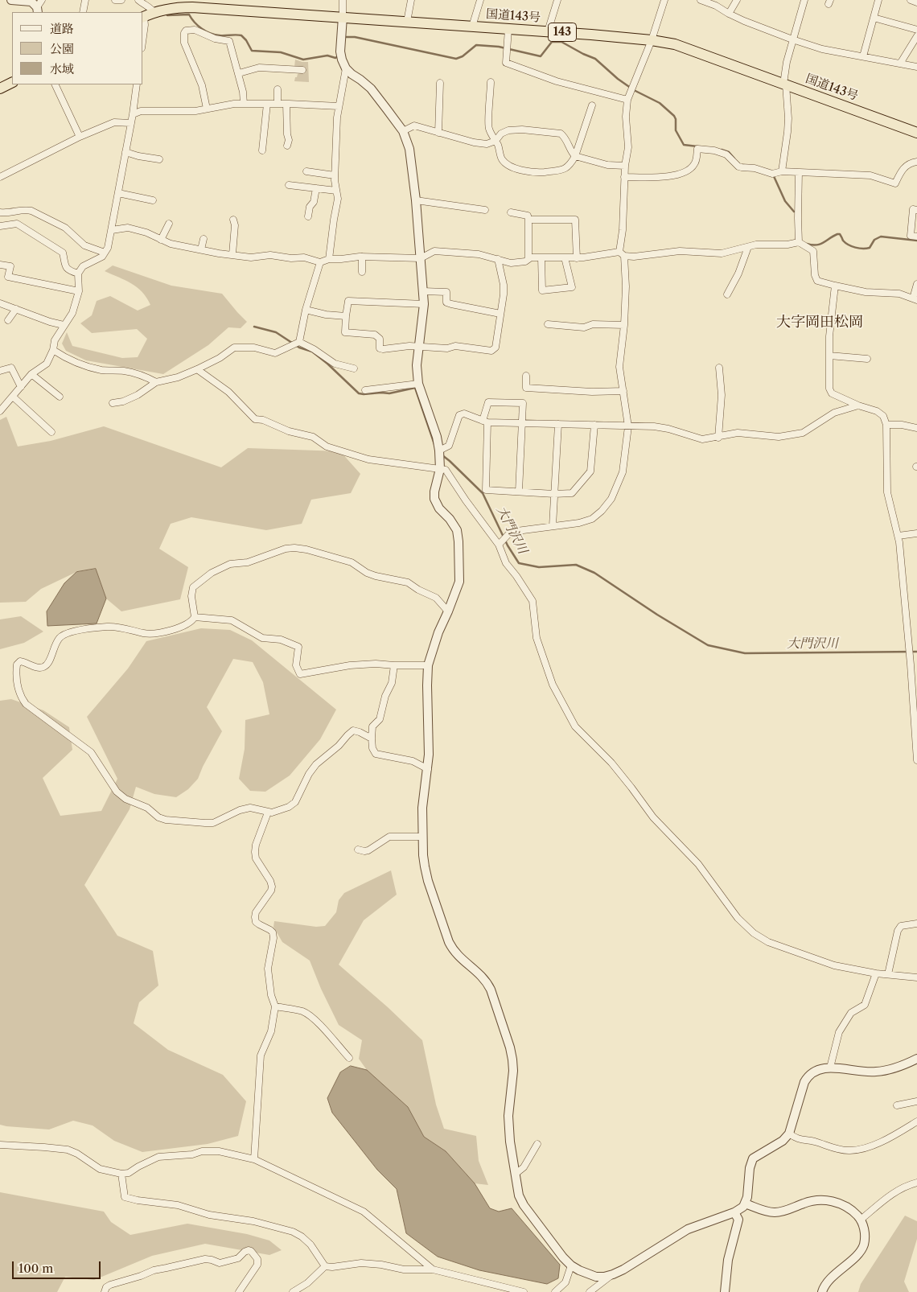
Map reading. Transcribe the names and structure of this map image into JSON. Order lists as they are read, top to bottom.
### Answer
{
  "streets": {
    "highway": ["国道143号", "143"]
  },
  "districts": ["大字岡田松岡"],
  "water": ["大門沢川"],
  "legend": ["道路", "公園", "水域"],
  "scale_bar": "100 m"
}
